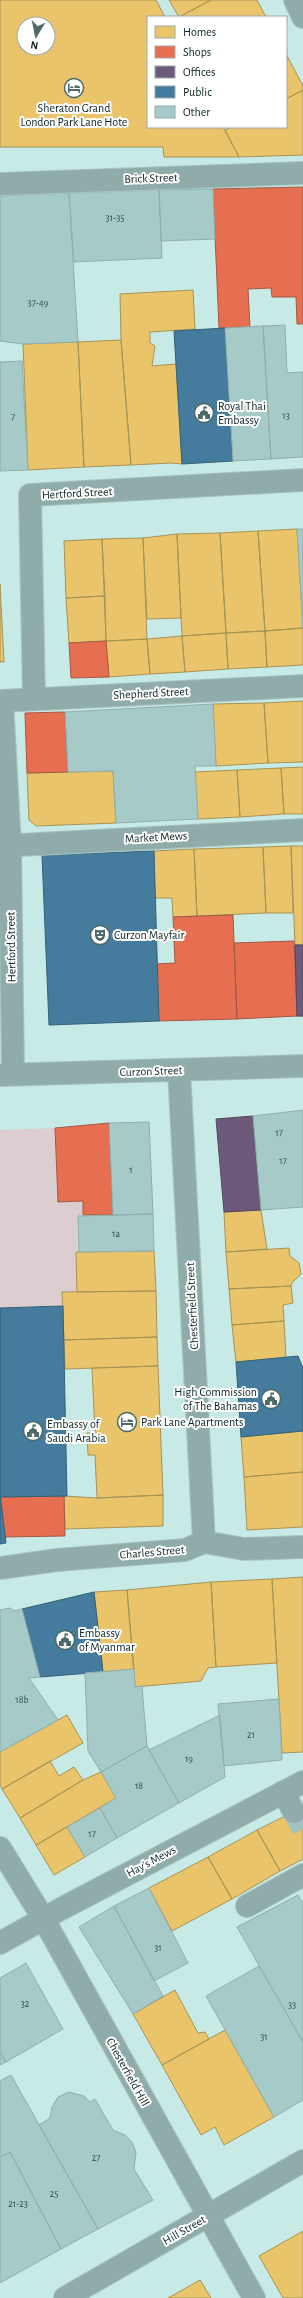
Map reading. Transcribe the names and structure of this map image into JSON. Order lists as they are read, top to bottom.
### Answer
{
  "streets": {
    "street": [
      "Brick Street",
      "Hertford Street",
      "Shepherd Street",
      "Market Mews",
      "Curzon Street",
      "Chesterfield Street",
      "Charles Street",
      "Hay's Mews",
      "Chesterfield Hill",
      "Hill Street"
    ]
  },
  "crossings": [
    ["Hertford Street", "Shepherd Street"],
    ["Hertford Street", "Market Mews"],
    ["Hertford Street", "Curzon Street"],
    ["Curzon Street", "Chesterfield Street"],
    ["Chesterfield Street", "Charles Street"],
    ["Hay's Mews", "Chesterfield Hill"],
    ["Chesterfield Hill", "Hill Street"]
  ],
  "places": {
    "hotel": ["Sheraton Grand London Park Lane Hote", "Park Lane Apartments"],
    "public building": [
      "Royal Thai Embassy",
      "High Commission of The Bahamas",
      "Embassy of Saudi Arabia",
      "Embassy of Myanmar"
    ],
    "theatre": ["Curzon Mayfair"]
  },
  "house_numbers": [
    "31-35",
    "37-49",
    "13",
    "7",
    "17",
    "17",
    "1",
    "1a",
    "18b",
    "21",
    "19",
    "18",
    "17",
    "31",
    "32",
    "33",
    "31",
    "27",
    "25",
    "21-23"
  ],
  "legend": [
    "Homes",
    "Shops",
    "Offices",
    "Public",
    "Other"
  ],
  "north": "bottom"
}
